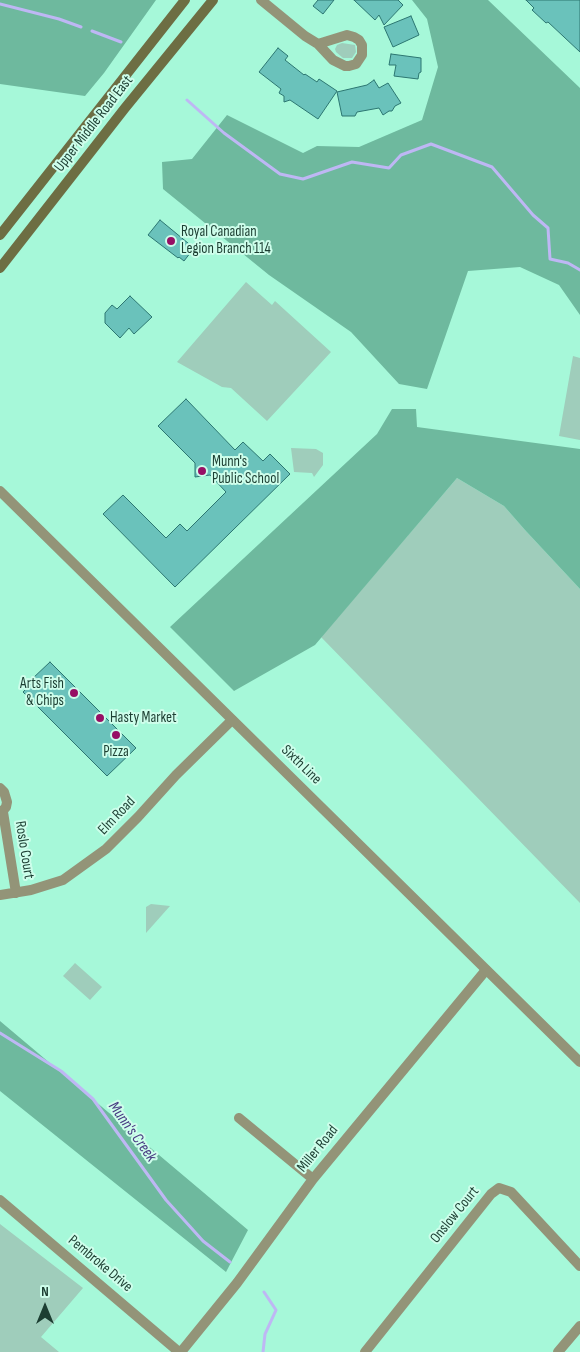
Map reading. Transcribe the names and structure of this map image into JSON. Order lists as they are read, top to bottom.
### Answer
{
  "streets": {
    "main road": ["Upper Middle Road East"],
    "street": [
      "Sixth Line",
      "Elm Road",
      "Roslo Court",
      "Miller Road",
      "Onslow Court",
      "Pembroke Drive"
    ]
  },
  "crossings": [
    ["Sixth Line", "Elm Road"],
    ["Sixth Line", "Miller Road"],
    ["Elm Road", "Roslo Court"],
    ["Miller Road", "Pembroke Drive"]
  ],
  "water": ["Munn's Creek"],
  "places": [
    "Royal Canadian Legion Branch 114",
    "Munn's Public School",
    "Arts Fish & Chips",
    "Hasty Market",
    "Pizza"
  ],
  "north": "top"
}
